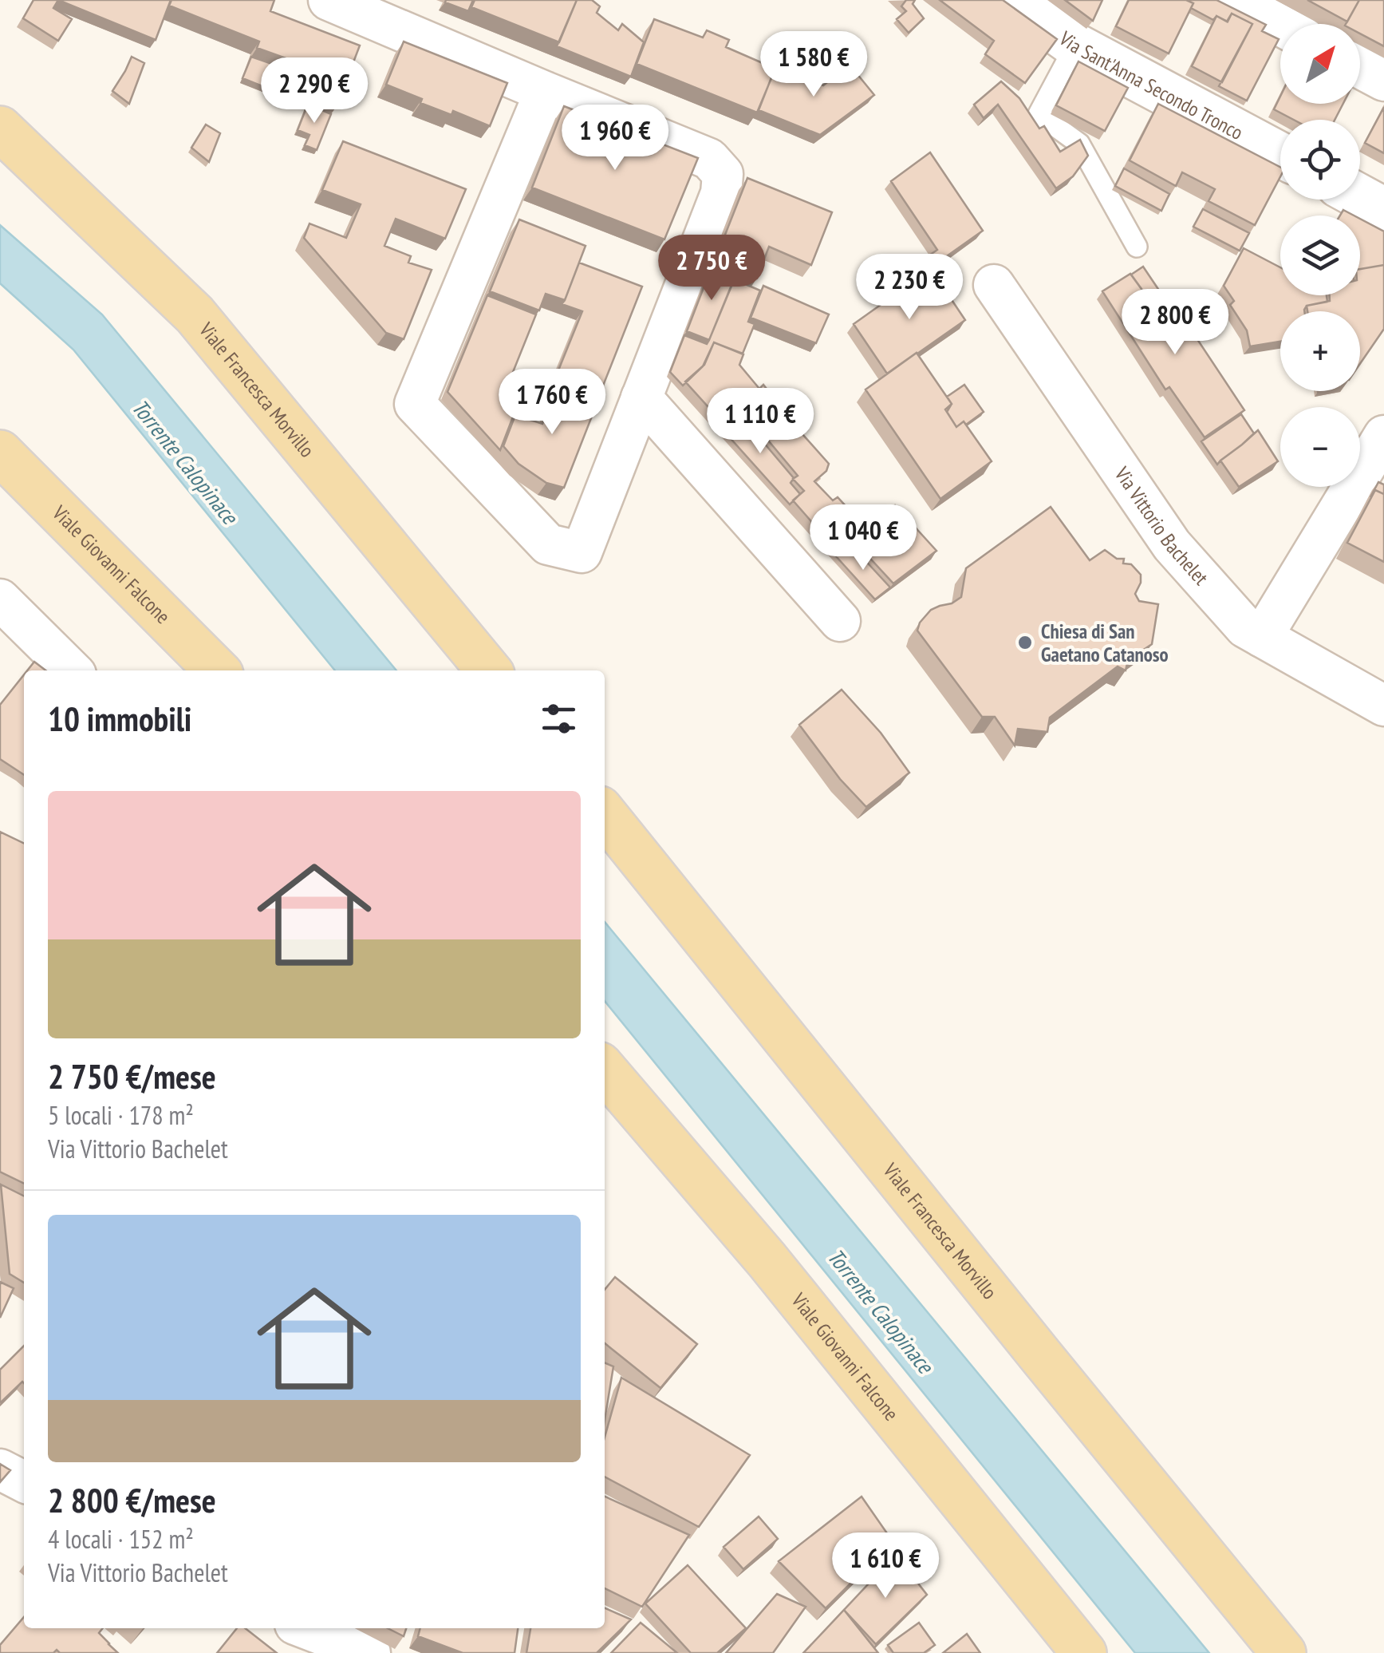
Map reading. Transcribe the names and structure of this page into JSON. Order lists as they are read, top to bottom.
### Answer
{
  "streets": {
    "main road": ["Viale Francesca Morvillo", "Viale Giovanni Falcone"],
    "street": ["Via Sant'Anna Secondo Tronco", "Via Vittorio Bachelet"]
  },
  "water": ["Torrente Calopinace"],
  "places": ["Chiesa di San Gaetano Catanoso"],
  "north": "top right",
  "page": {
    "map_buttons": ["+", "−"],
    "price": [
      "1 580 €",
      "2 290 €",
      "1 960 €",
      "2 750 €",
      "2 230 €",
      "2 800 €",
      "1 760 €",
      "1 110 €",
      "1 040 €",
      "1 610 €"
    ],
    "heading": "10 immobili",
    "list": [
      {
        "name": "2 750 €/mese",
        "note": "5 locali · 178 m² · Via Vittorio Bachelet"
      },
      {
        "name": "2 800 €/mese",
        "note": "4 locali · 152 m² · Via Vittorio Bachelet"
      }
    ]
  }
}
